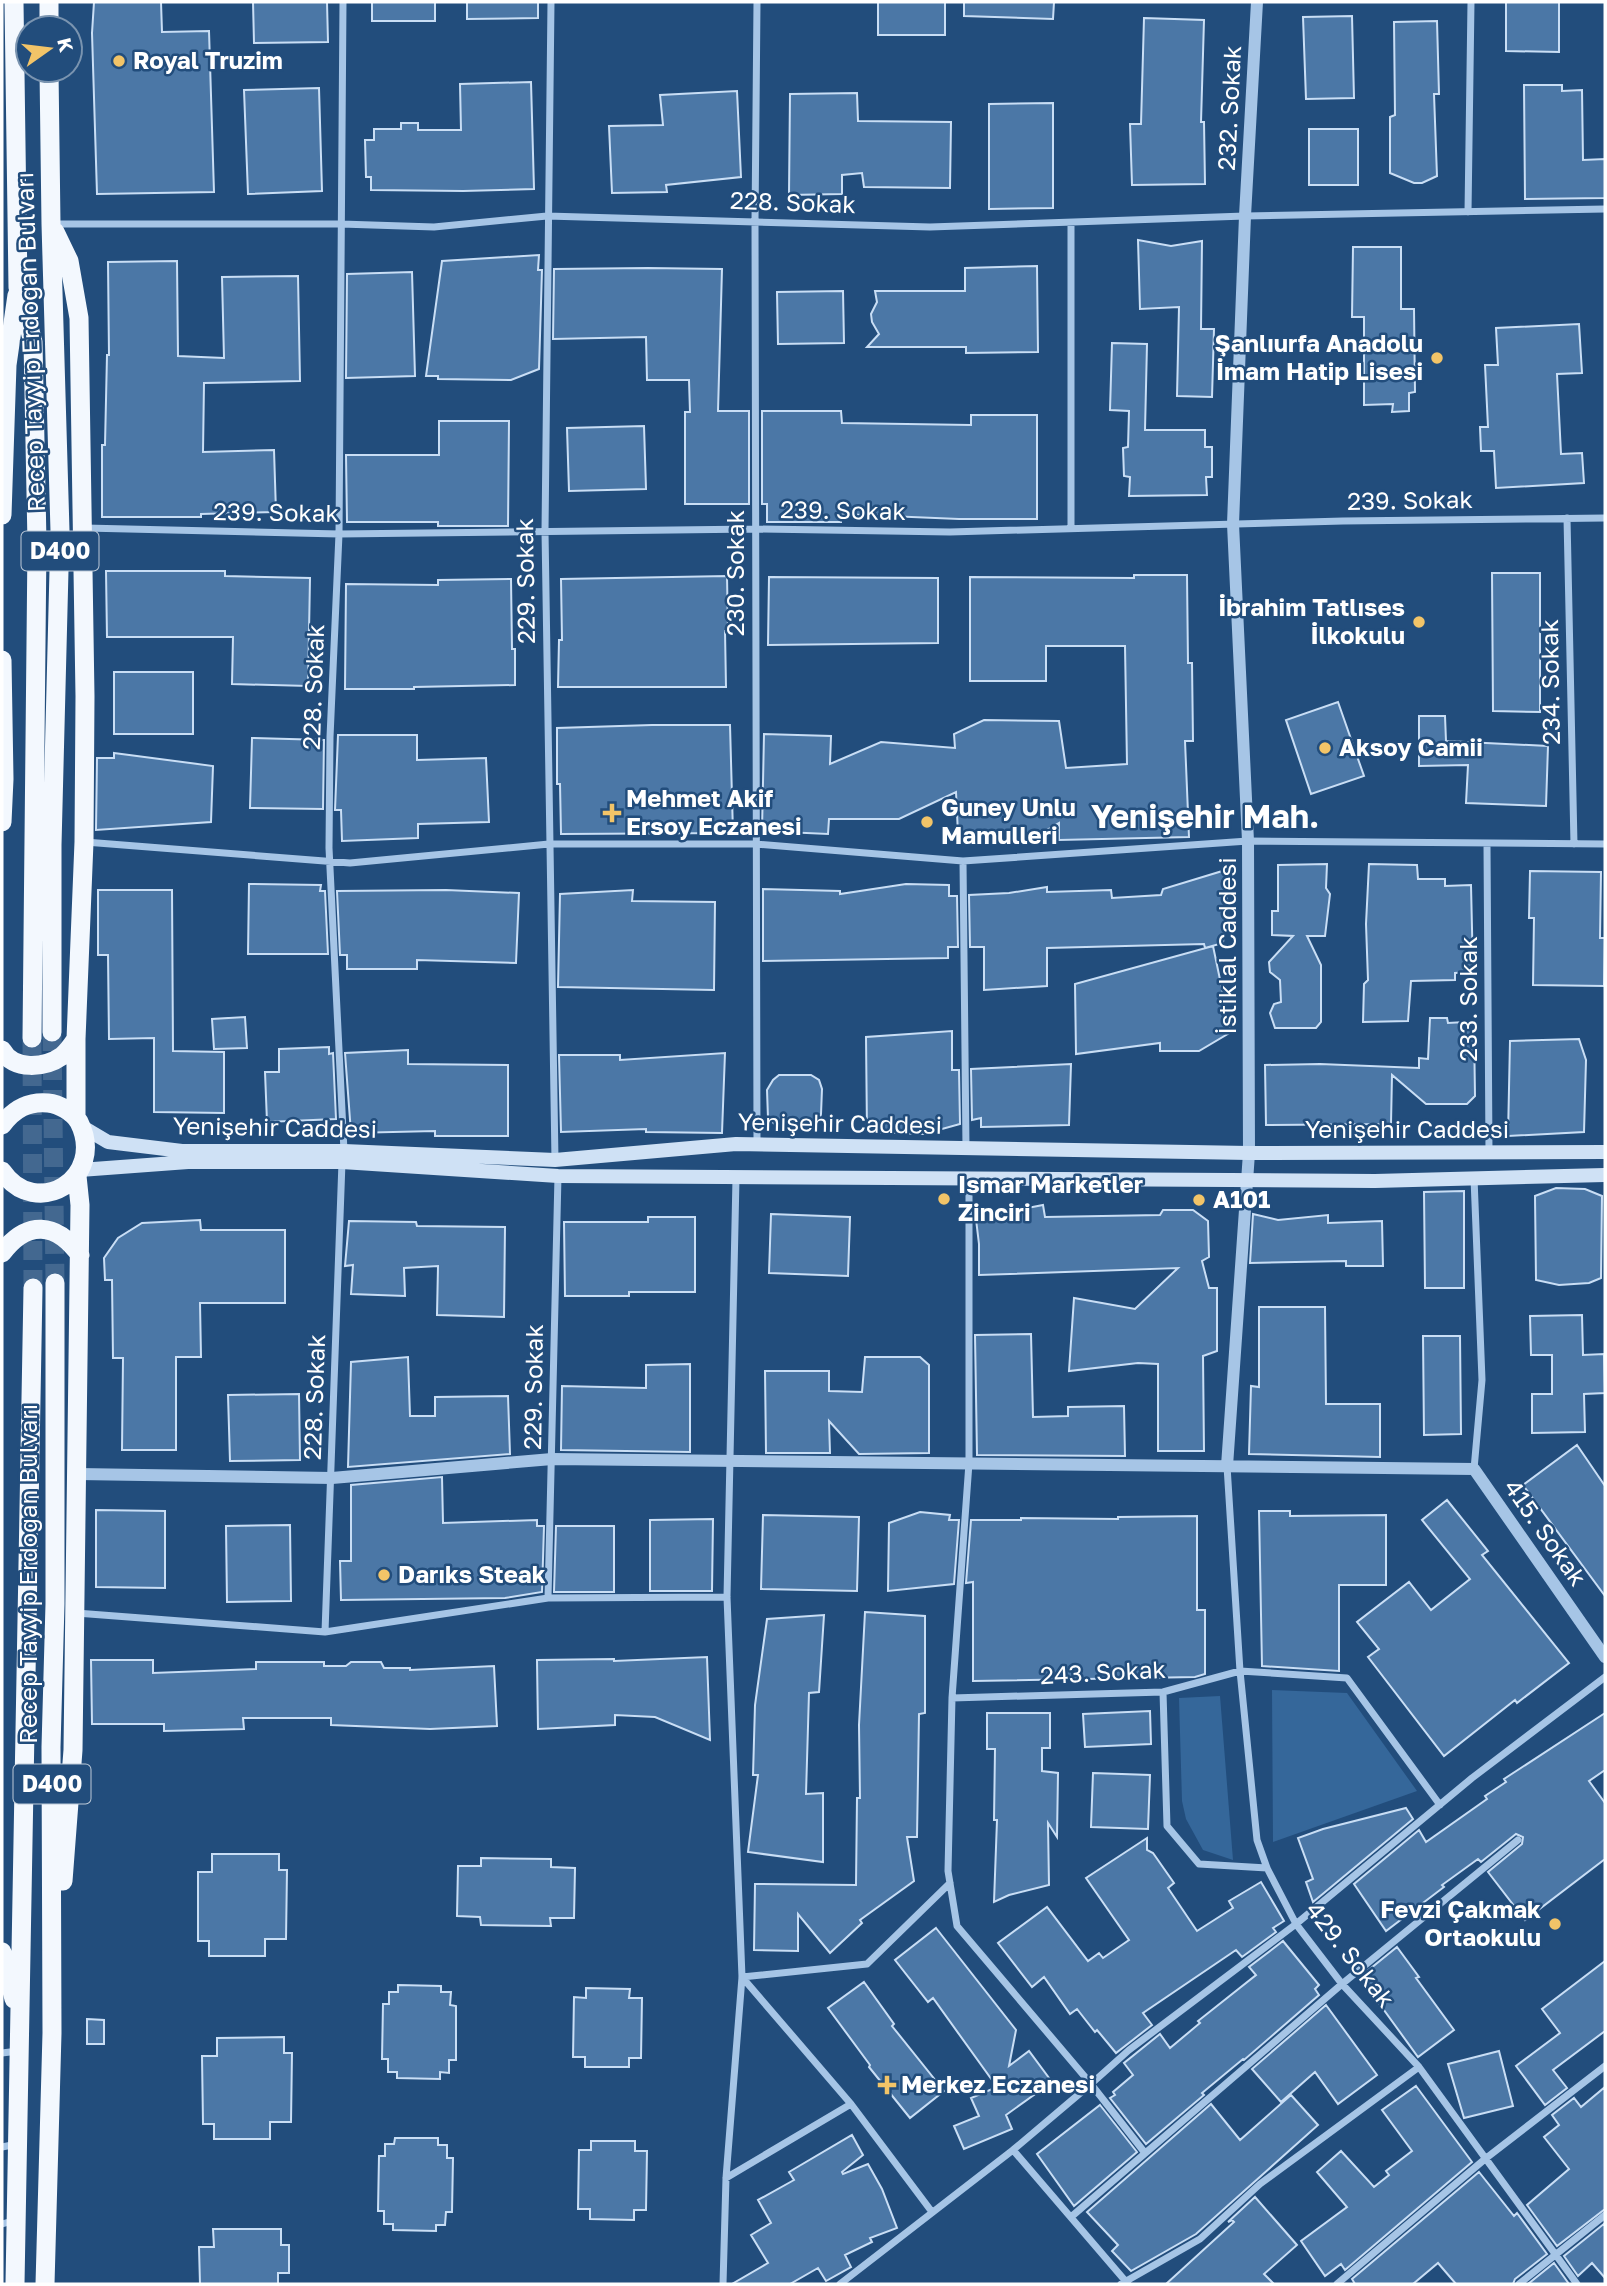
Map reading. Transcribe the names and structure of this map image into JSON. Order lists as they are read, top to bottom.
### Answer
{
  "streets": {
    "highway": ["Recep Tayyip Erdoğan Bulvarı", "D400"],
    "main road": ["Yenişehir Caddesi"],
    "street": [
      "232. Sokak",
      "228. Sokak",
      "239. Sokak",
      "230. Sokak",
      "229. Sokak",
      "234. Sokak",
      "İstiklal Caddesi",
      "233. Sokak",
      "415. Sokak",
      "243. Sokak",
      "429. Sokak"
    ]
  },
  "crossings": [
    ["232. Sokak", "228. Sokak"],
    ["232. Sokak", "İstiklal Caddesi"],
    ["228. Sokak", "Recep Tayyip Erdoğan Bulvarı"],
    ["228. Sokak", "239. Sokak"],
    ["228. Sokak", "230. Sokak"],
    ["228. Sokak", "229. Sokak"],
    ["228. Sokak", "İstiklal Caddesi"],
    ["228. Sokak", "Yenişehir Caddesi"],
    ["239. Sokak", "230. Sokak"],
    ["239. Sokak", "229. Sokak"],
    ["239. Sokak", "234. Sokak"],
    ["239. Sokak", "İstiklal Caddesi"],
    ["230. Sokak", "Yenişehir Caddesi"],
    ["229. Sokak", "Yenişehir Caddesi"],
    ["İstiklal Caddesi", "Yenişehir Caddesi"],
    ["İstiklal Caddesi", "429. Sokak"],
    ["233. Sokak", "Yenişehir Caddesi"],
    ["243. Sokak", "429. Sokak"]
  ],
  "districts": ["Yenişehir Mah."],
  "places": {
    "other": [
      "Royal Truzim",
      "Şanlıurfa Anadolu İmam Hatip Lisesi",
      "İbrahim Tatlıses İlkokulu",
      "Aksoy Camii",
      "Guney Unlu Mamulleri",
      "Ismar Marketler Zinciri",
      "A101",
      "Darıks Steak",
      "Fevzi Çakmak Ortaokulu"
    ],
    "health": ["Mehmet Akif Ersoy Eczanesi", "Merkez Eczanesi"]
  },
  "north": "right"
}
